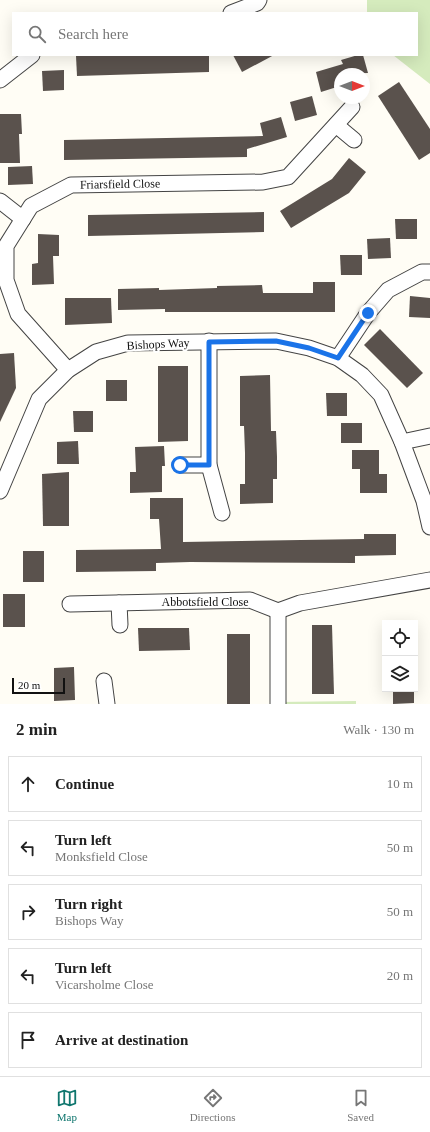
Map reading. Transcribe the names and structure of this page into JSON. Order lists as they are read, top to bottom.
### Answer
{
  "streets": {
    "street": ["Friarsfield Close", "Bishops Way", "Abbotsfield Close"]
  },
  "crossings": [
    ["Friarsfield Close", "Bishops Way"]
  ],
  "scale_bar": "20 m",
  "north": "right",
  "page": {
    "search": "Search here",
    "scale": "20 m",
    "heading": ["2 min", "Walk · 130 m"],
    "list": [
      ["Continue", "10 m"],
      ["Turn left", "Monksfield Close", "50 m"],
      ["Turn right", "Bishops Way", "50 m"],
      ["Turn left", "Vicarsholme Close", "20 m"],
      "Arrive at destination"
    ],
    "nav": ["Map", "Directions", "Saved"]
  }
}
